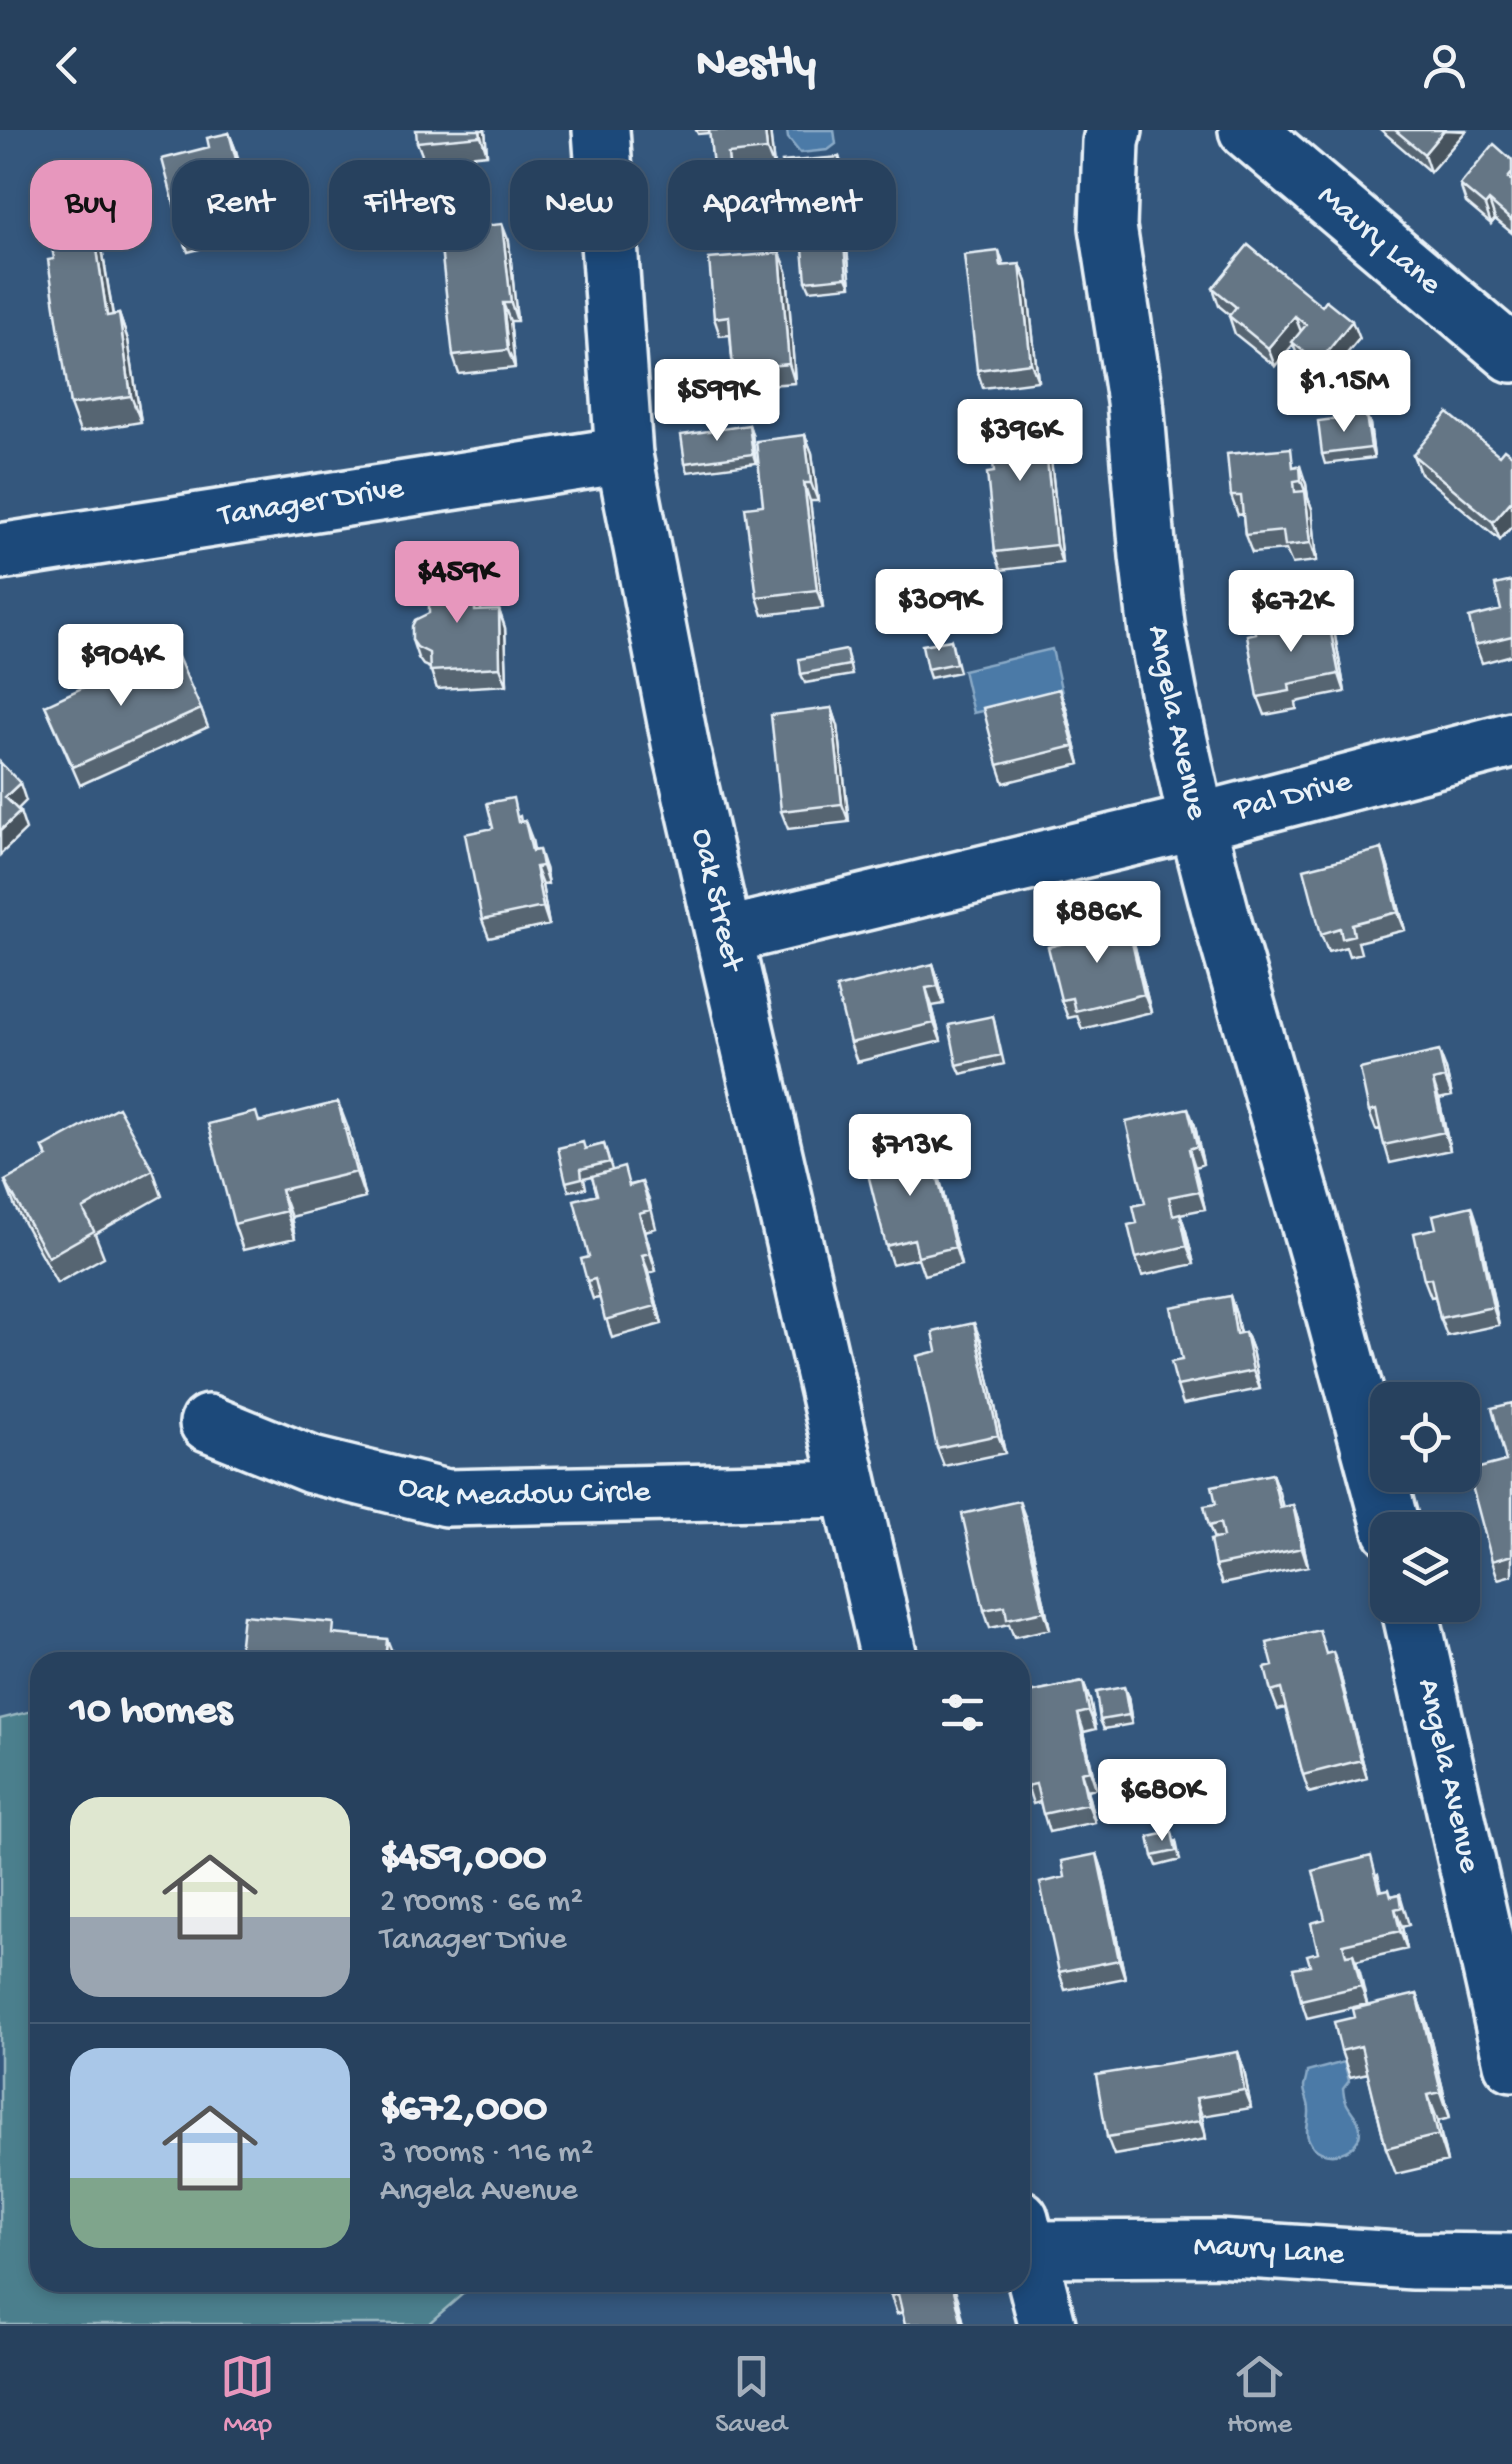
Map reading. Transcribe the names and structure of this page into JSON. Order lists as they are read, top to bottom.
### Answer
{
  "streets": {
    "street": [
      "Maury Lane",
      "Tanager Drive",
      "Angela Avenue",
      "Pal Drive",
      "Oak Street",
      "Oak Meadow Circle"
    ]
  },
  "crossings": [
    ["Tanager Drive", "Oak Street"],
    ["Angela Avenue", "Pal Drive"],
    ["Pal Drive", "Oak Street"],
    ["Oak Street", "Oak Meadow Circle"]
  ],
  "page": {
    "header": "Nestly",
    "chip": [
      "Buy",
      "Rent",
      "Filters",
      "New",
      "Apartment"
    ],
    "price": [
      "$1.15M",
      "$599K",
      "$396K",
      "$459K",
      "$309K",
      "$672K",
      "$904K",
      "$886K",
      "$713K",
      "$680K"
    ],
    "heading": "10 homes",
    "list": [
      {
        "name": "$459,000",
        "note": "2 rooms · 66 m² · Tanager Drive"
      },
      {
        "name": "$672,000",
        "note": "3 rooms · 116 m² · Angela Avenue"
      }
    ],
    "tabs": ["Map", "Saved", "Home"]
  }
}
